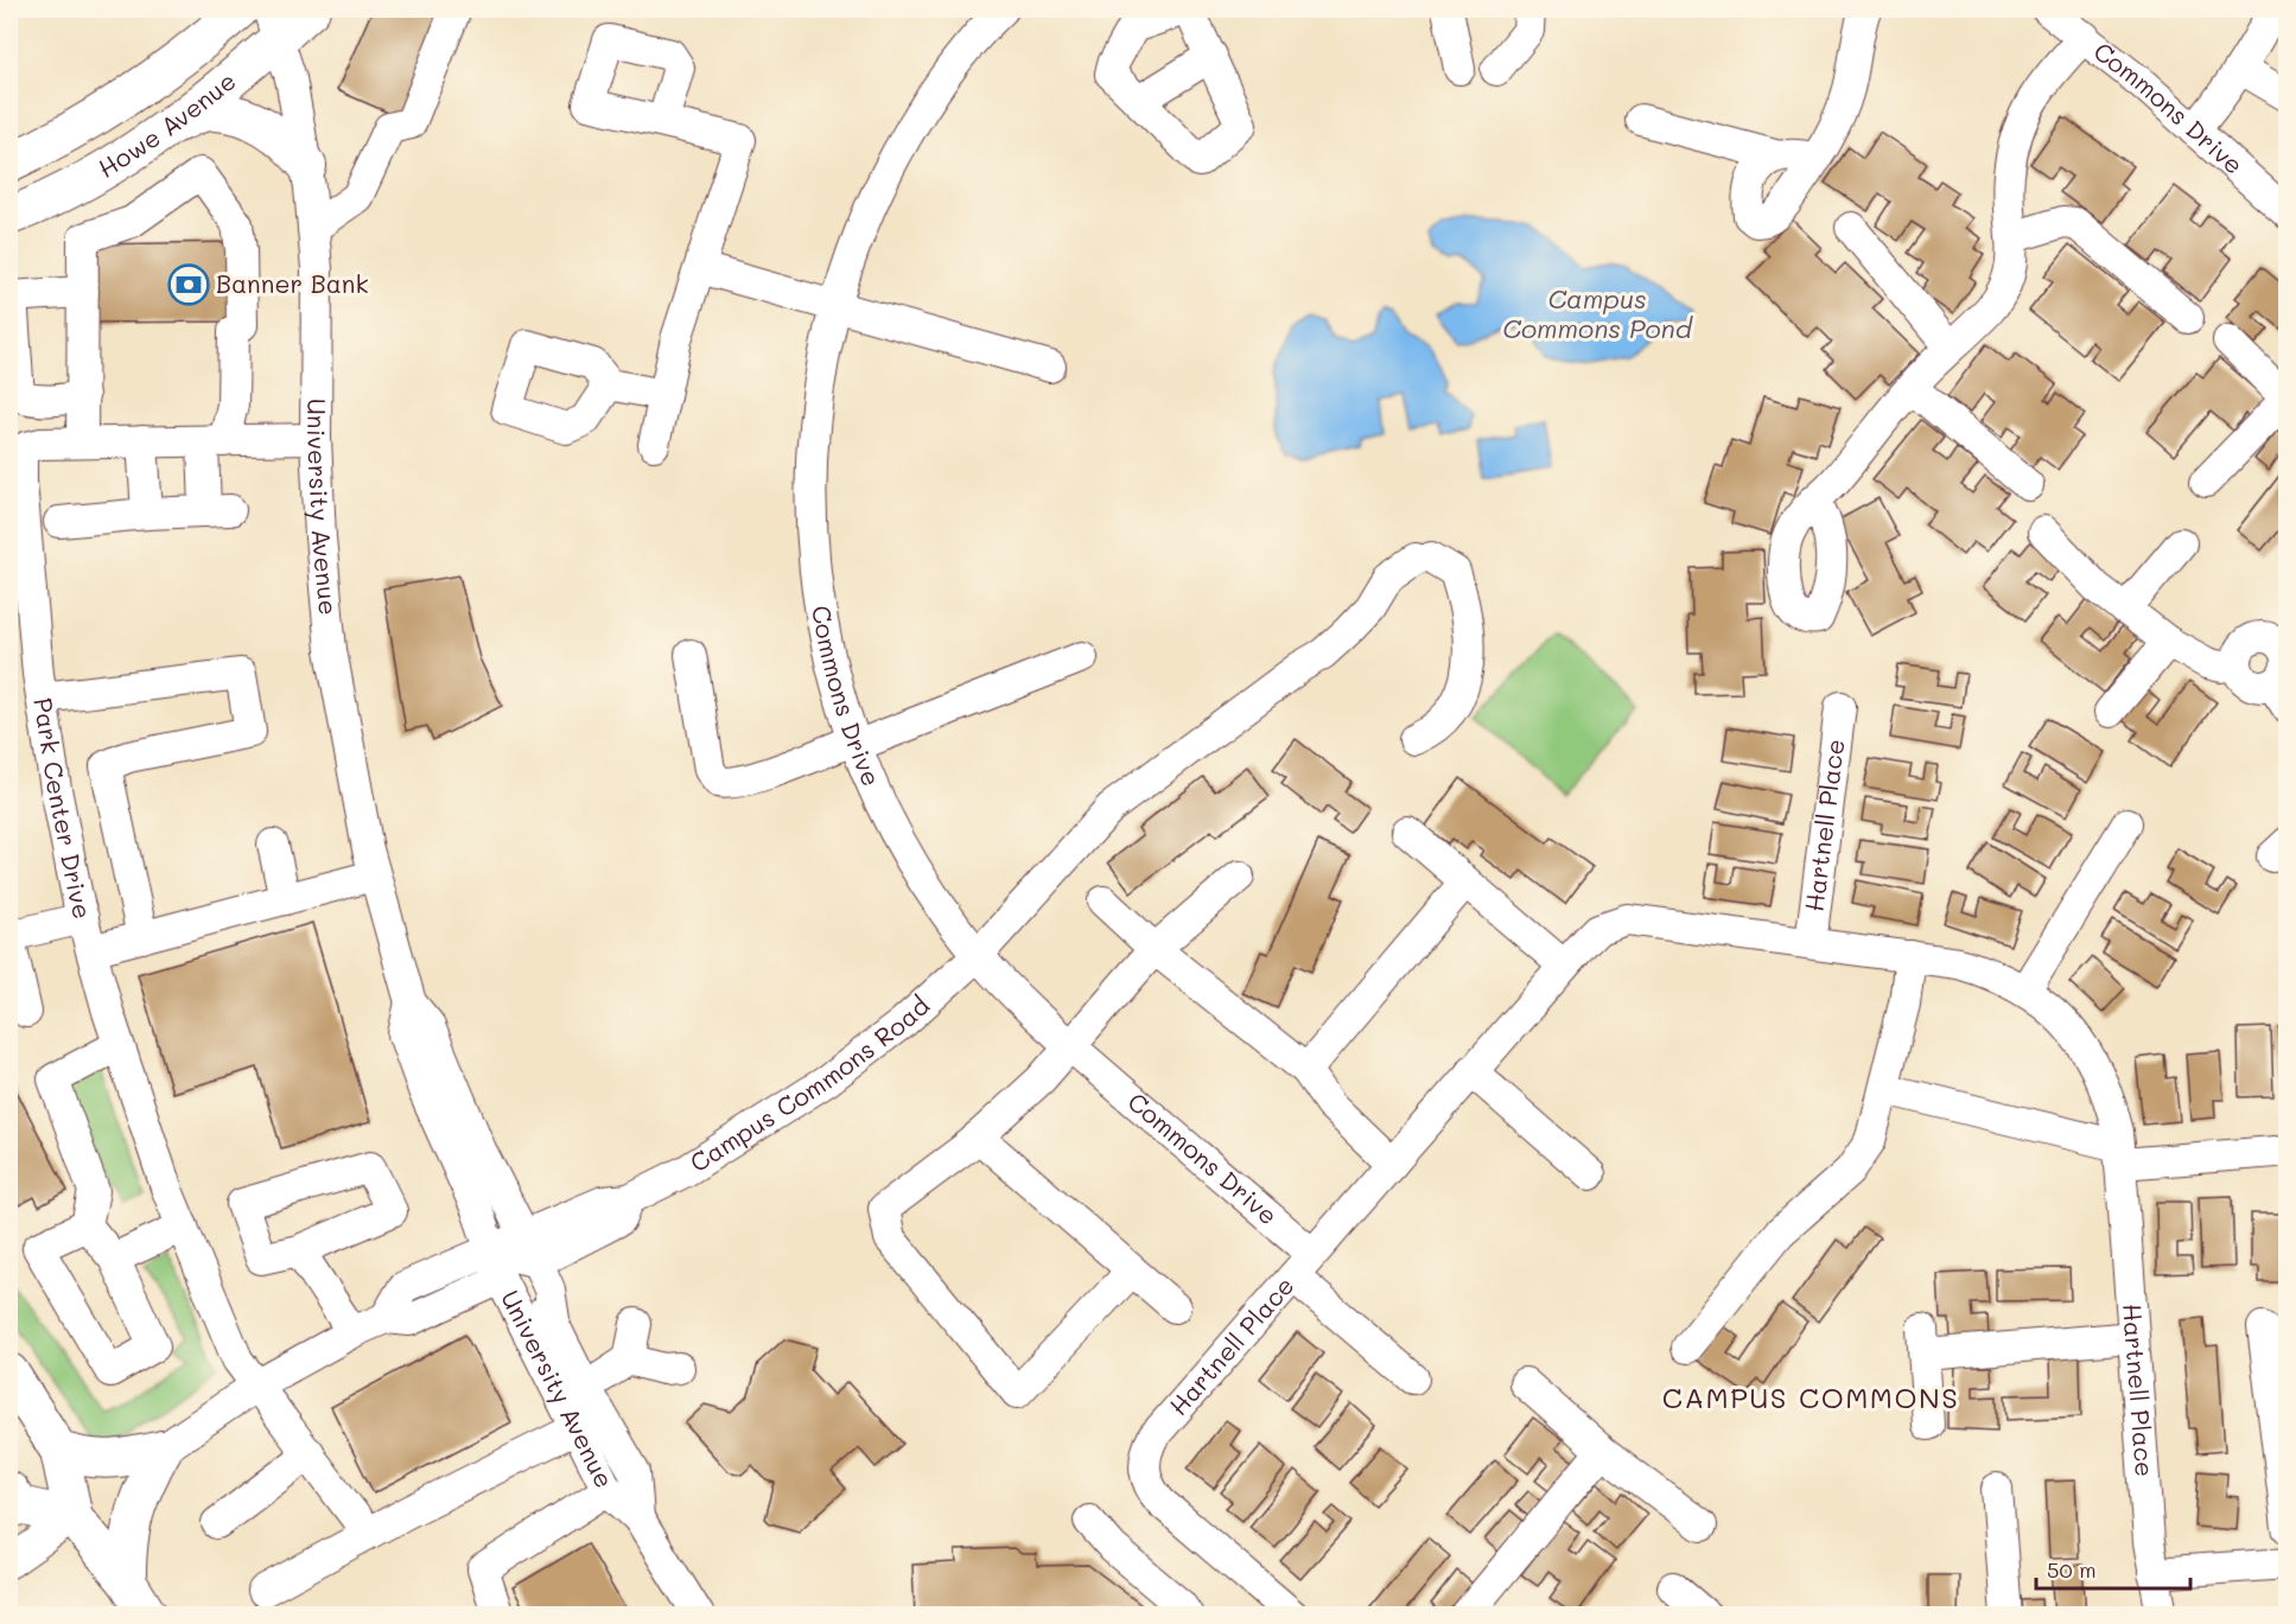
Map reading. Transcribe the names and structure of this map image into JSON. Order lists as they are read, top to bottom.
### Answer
{
  "streets": {
    "main road": ["Howe Avenue"],
    "street": [
      "Commons Drive",
      "University Avenue",
      "Park Center Drive",
      "Hartnell Place",
      "Campus Commons Road"
    ]
  },
  "crossings": [
    ["Commons Drive", "Hartnell Place"],
    ["Commons Drive", "Campus Commons Road"],
    ["Howe Avenue", "University Avenue"],
    ["University Avenue", "Park Center Drive"],
    ["University Avenue", "Campus Commons Road"],
    ["Park Center Drive", "Campus Commons Road"]
  ],
  "districts": ["CAMPUS COMMONS"],
  "water": ["Campus Commons Pond"],
  "places": {
    "bank": ["Banner Bank"]
  },
  "scale_bar": "50 m"
}
